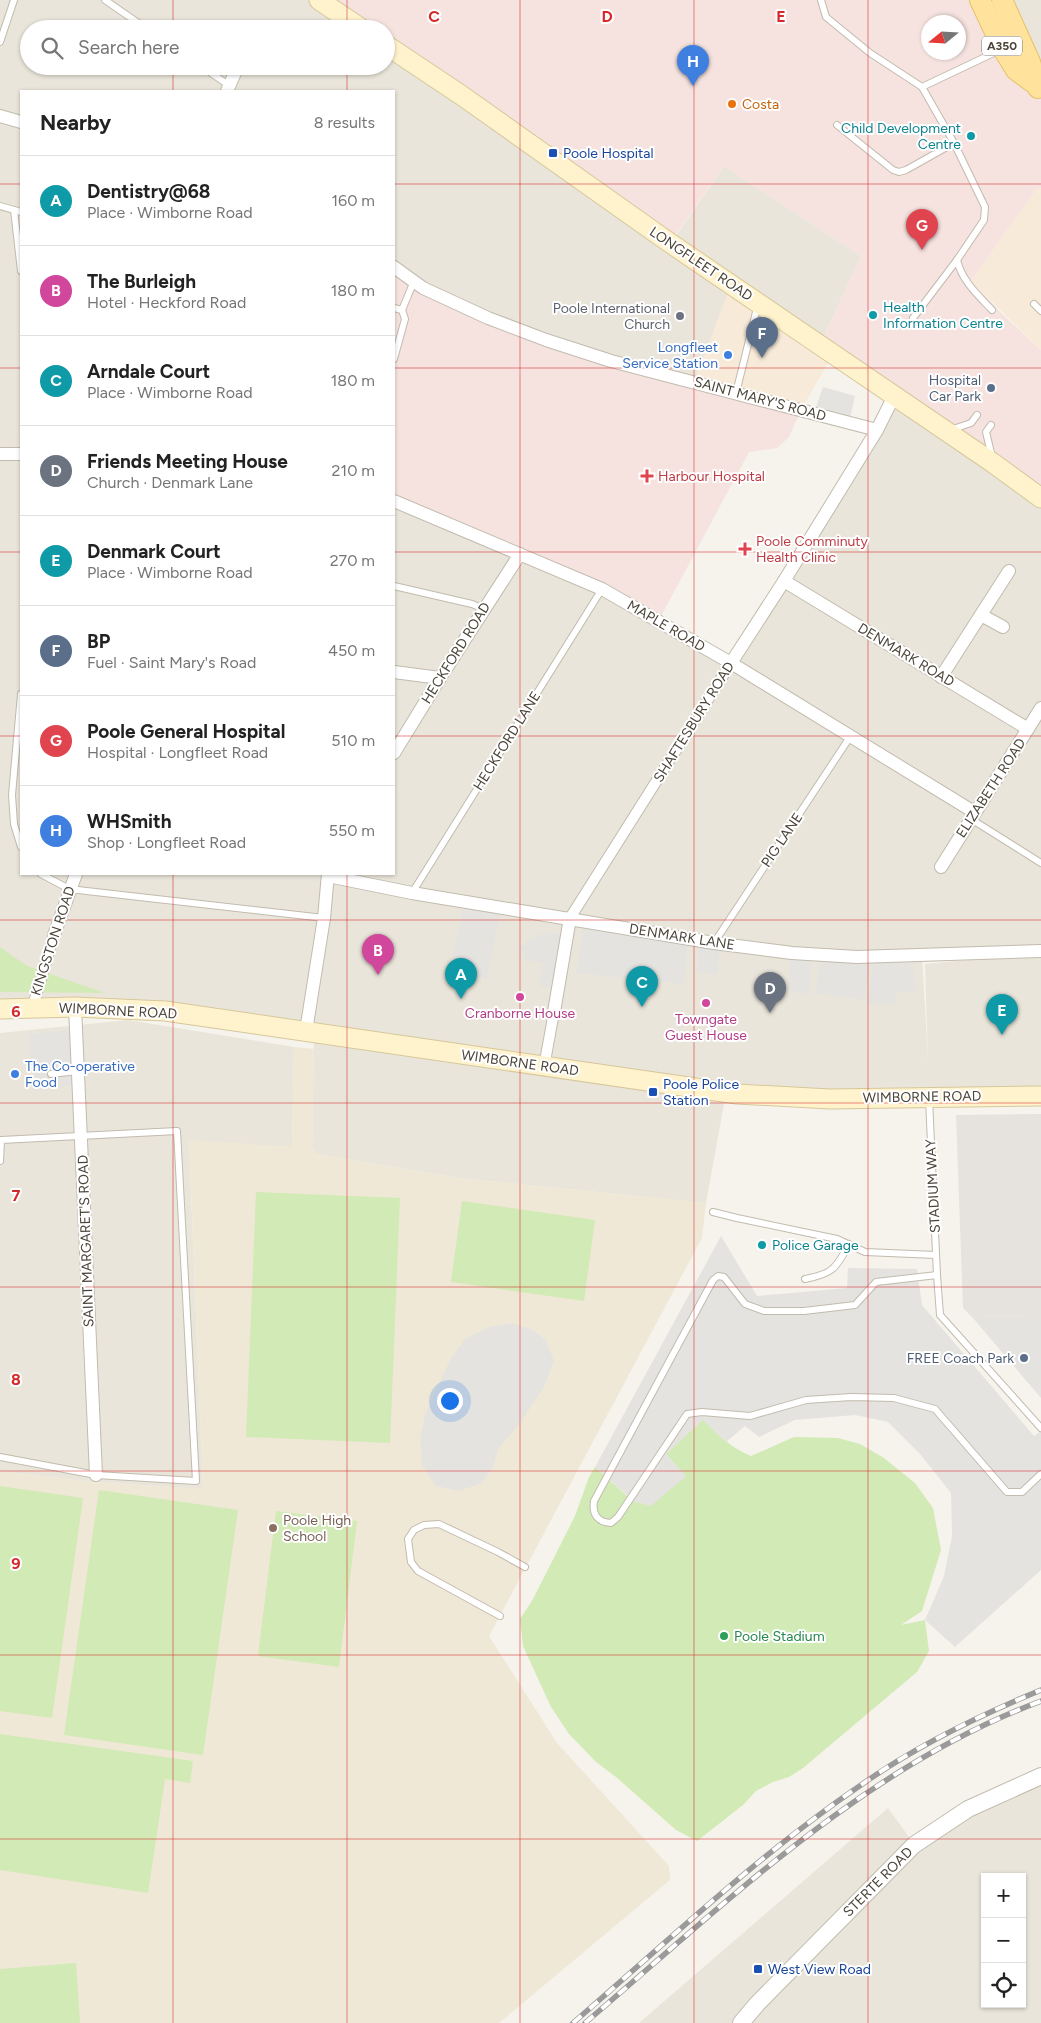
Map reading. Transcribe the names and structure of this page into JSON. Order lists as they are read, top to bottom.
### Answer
{
  "streets": {
    "main road": ["A350", "LONGFLEET ROAD", "WIMBORNE ROAD"],
    "street": [
      "SAINT MARY'S ROAD",
      "MAPLE ROAD",
      "HECKFORD ROAD",
      "DENMARK ROAD",
      "SHAFTESBURY ROAD",
      "ELIZABETH ROAD",
      "DENMARK LANE",
      "KINGSTON ROAD",
      "SAINT MARGARET'S ROAD",
      "STERTE ROAD"
    ],
    "lane": ["HECKFORD LANE", "PIG LANE", "STADIUM WAY"]
  },
  "crossings": [
    ["LONGFLEET ROAD", "SHAFTESBURY ROAD"],
    ["SAINT MARY'S ROAD", "SHAFTESBURY ROAD"],
    ["MAPLE ROAD", "HECKFORD ROAD"],
    ["MAPLE ROAD", "SHAFTESBURY ROAD"],
    ["MAPLE ROAD", "HECKFORD LANE"],
    ["MAPLE ROAD", "ELIZABETH ROAD"],
    ["MAPLE ROAD", "PIG LANE"],
    ["DENMARK ROAD", "SHAFTESBURY ROAD"],
    ["DENMARK ROAD", "ELIZABETH ROAD"],
    ["SHAFTESBURY ROAD", "DENMARK LANE"],
    ["SHAFTESBURY ROAD", "WIMBORNE ROAD"],
    ["HECKFORD LANE", "DENMARK LANE"],
    ["PIG LANE", "DENMARK LANE"],
    ["KINGSTON ROAD", "WIMBORNE ROAD"],
    ["WIMBORNE ROAD", "STADIUM WAY"],
    ["WIMBORNE ROAD", "SAINT MARGARET'S ROAD"]
  ],
  "places": {
    "other": [
      "Costa",
      "Child Development Centre",
      "Health Information Centre",
      "Poole International Church",
      "Longfleet Service Station",
      "Hospital Car Park",
      "Cranborne House",
      "Towngate Guest House",
      "The Co-operative Food",
      "Police Garage",
      "FREE Coach Park",
      "Poole High School",
      "Poole Stadium"
    ],
    "transit": ["Poole Hospital", "Poole Police Station", "West View Road"],
    "health": ["Harbour Hospital", "Poole Comminuty Health Clinic"]
  },
  "north": "left",
  "page": {
    "search": "Search here",
    "pins": [
      "H",
      "G",
      "F",
      "B",
      "A",
      "C",
      "D",
      "E"
    ],
    "heading": ["Nearby", "8 results"],
    "list": [
      {
        "mark": "A",
        "name": "Dentistry@68",
        "note": "Place · Wimborne Road",
        "value": "160 m"
      },
      {
        "mark": "B",
        "name": "The Burleigh",
        "note": "Hotel · Heckford Road",
        "value": "180 m"
      },
      {
        "mark": "C",
        "name": "Arndale Court",
        "note": "Place · Wimborne Road",
        "value": "180 m"
      },
      {
        "mark": "D",
        "name": "Friends Meeting House",
        "note": "Church · Denmark Lane",
        "value": "210 m"
      },
      {
        "mark": "E",
        "name": "Denmark Court",
        "note": "Place · Wimborne Road",
        "value": "270 m"
      },
      {
        "mark": "F",
        "name": "BP",
        "note": "Fuel · Saint Mary's Road",
        "value": "450 m"
      },
      {
        "mark": "G",
        "name": "Poole General Hospital",
        "note": "Hospital · Longfleet Road",
        "value": "510 m"
      },
      {
        "mark": "H",
        "name": "WHSmith",
        "note": "Shop · Longfleet Road",
        "value": "550 m"
      }
    ],
    "map_buttons": ["+", "−"]
  },
  "grid": {
    "columns": ["C", "D", "E"],
    "rows": [
      "6",
      "7",
      "8",
      "9"
    ]
  }
}
